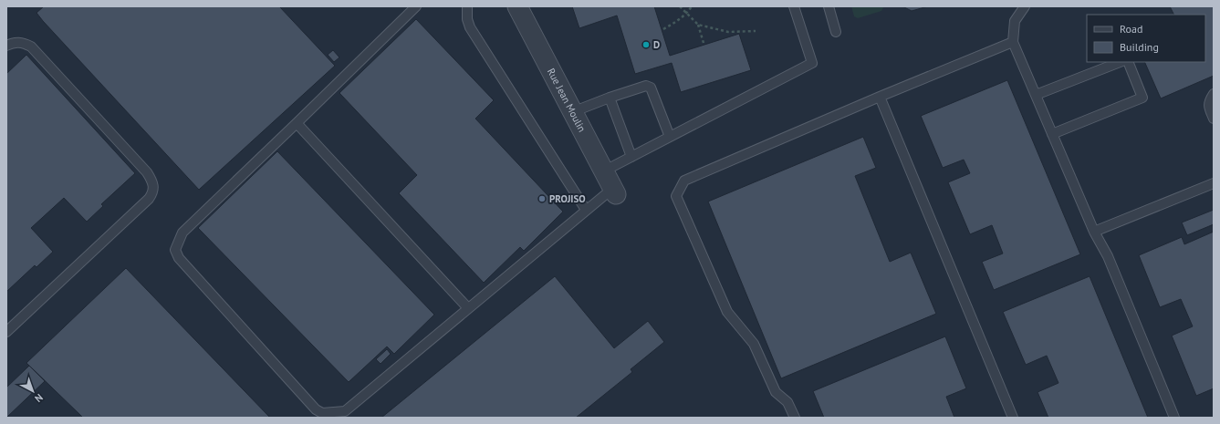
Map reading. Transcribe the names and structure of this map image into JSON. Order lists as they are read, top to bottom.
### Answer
{
  "streets": {
    "street": ["Rue Jean Moulin"]
  },
  "places": ["D", "PROJISO"],
  "legend": ["Road", "Building"],
  "north": "bottom right"
}
